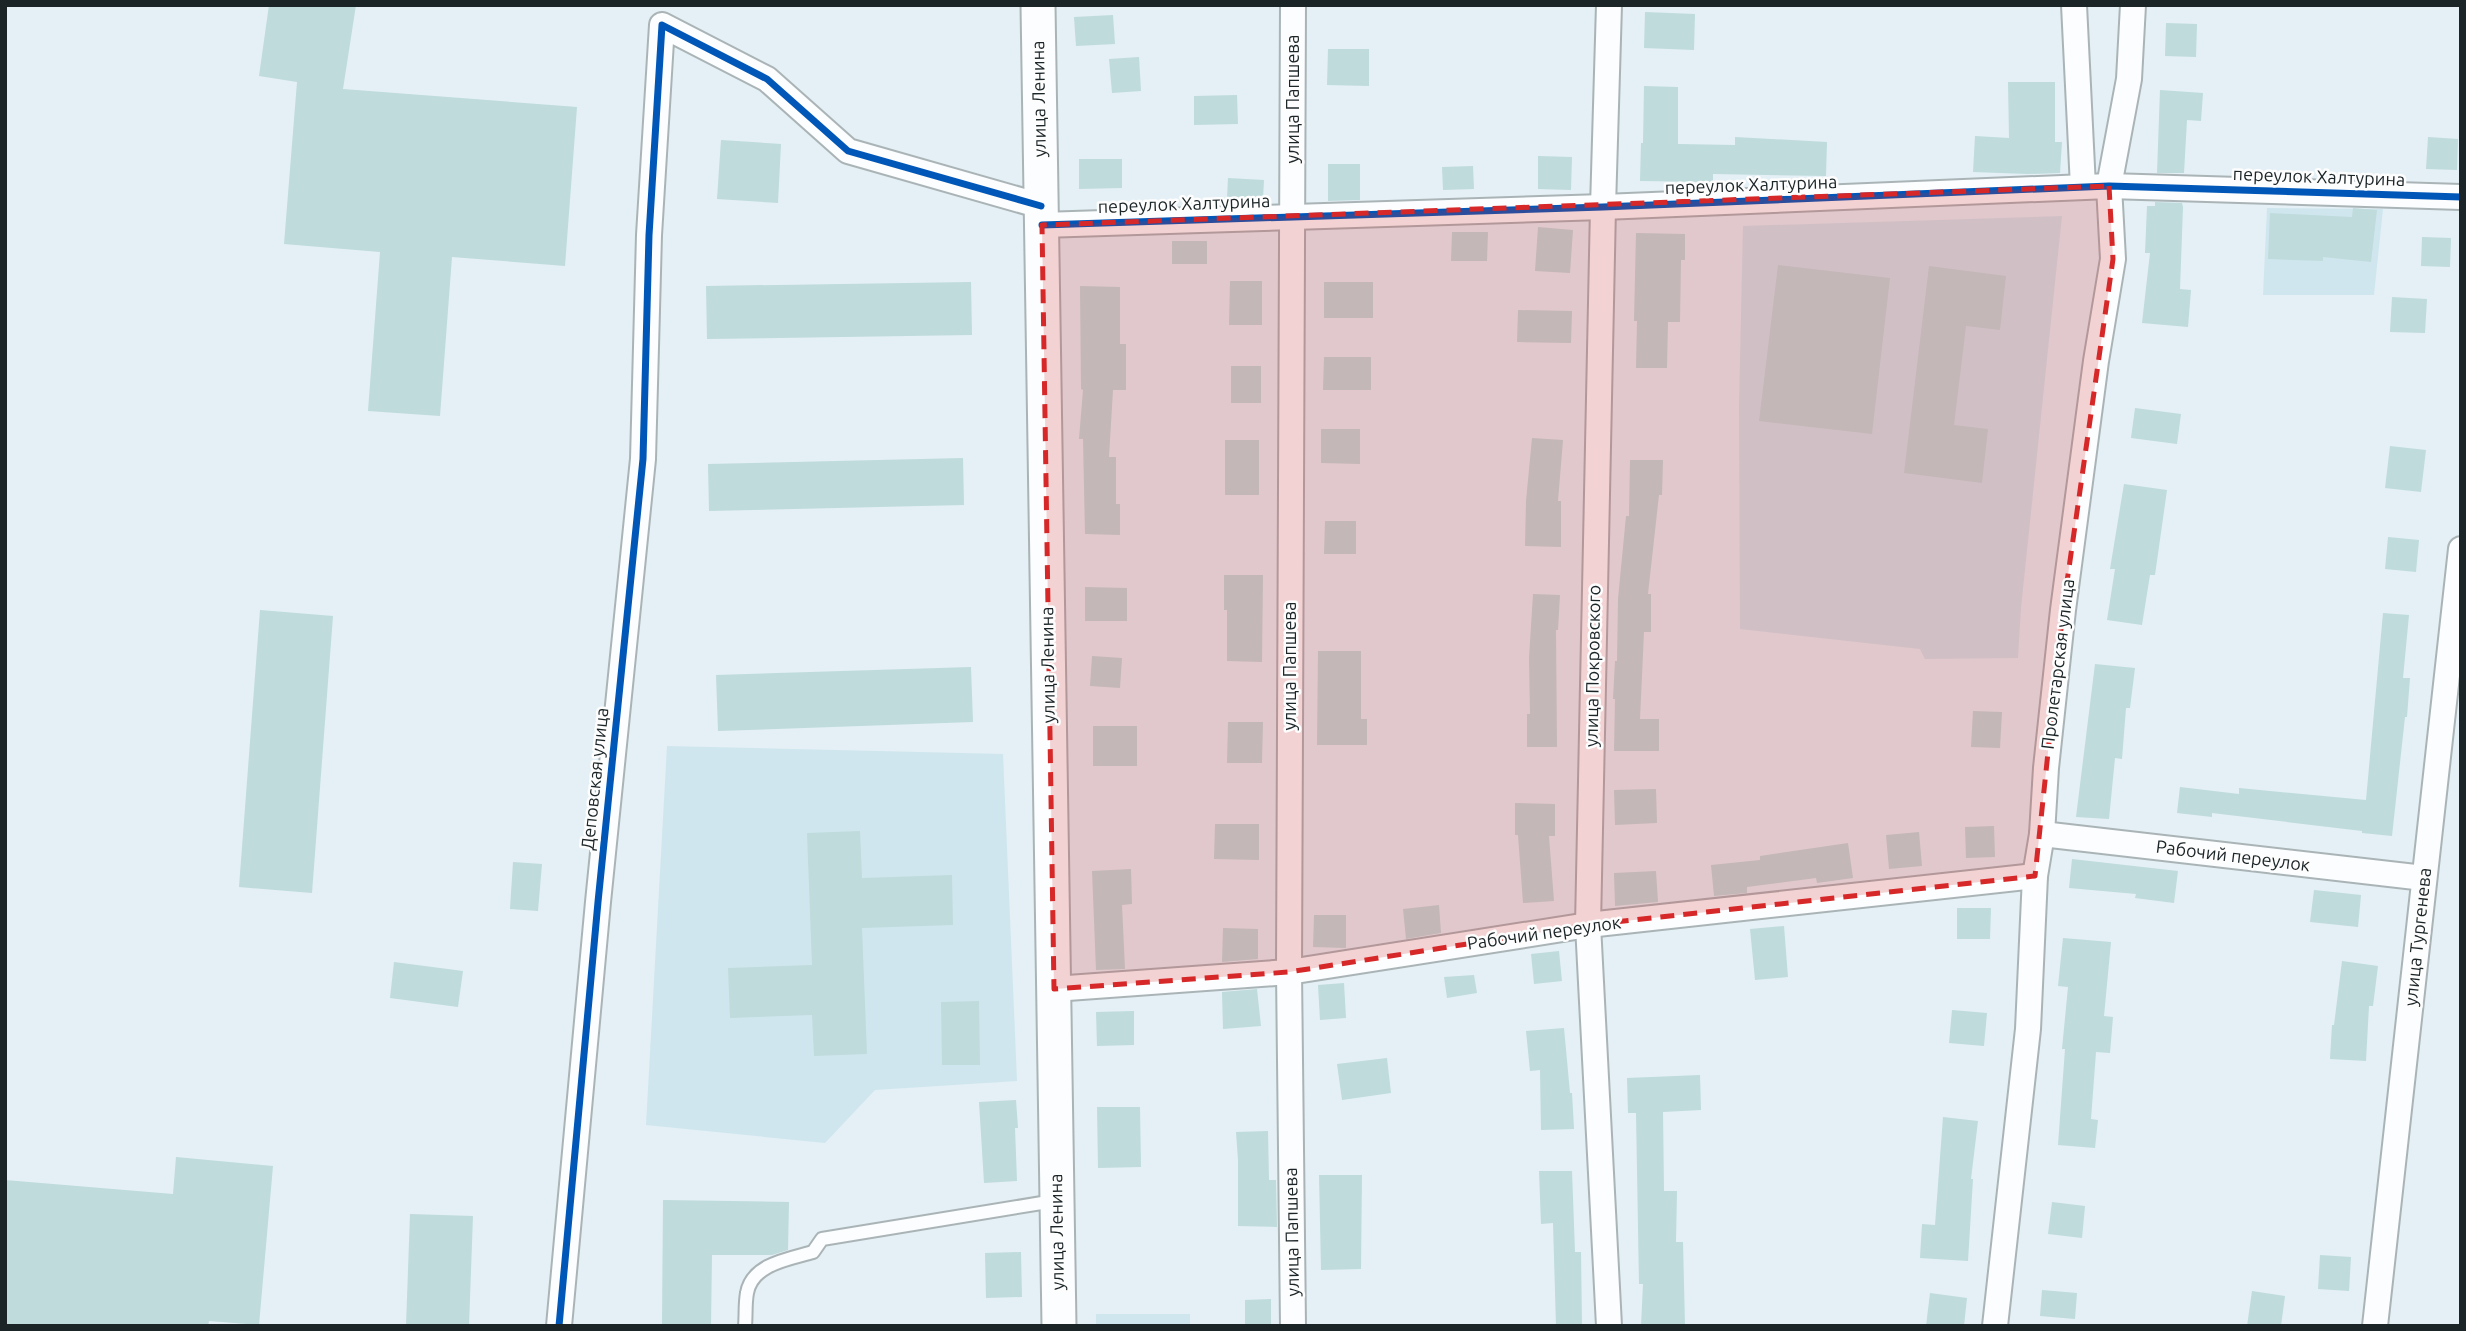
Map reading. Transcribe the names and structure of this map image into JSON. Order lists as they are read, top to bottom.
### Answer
{
  "streets": {
    "main road": ["улица Ленина"],
    "street": [
      "улица Папшева",
      "переулок Халтурина",
      "Пролетарская улица",
      "улица Покровского",
      "Деповская улица",
      "Рабочий переулок",
      "улица Тургенева"
    ]
  },
  "crossings": [
    ["улица Ленина", "переулок Халтурина"],
    ["улица Ленина", "Рабочий переулок"],
    ["улица Папшева", "переулок Халтурина"],
    ["улица Папшева", "Рабочий переулок"],
    ["переулок Халтурина", "Пролетарская улица"],
    ["переулок Халтурина", "улица Покровского"],
    ["переулок Халтурина", "Деповская улица"],
    ["Пролетарская улица", "Рабочий переулок"],
    ["улица Покровского", "Рабочий переулок"],
    ["Рабочий переулок", "улица Тургенева"]
  ]
}
